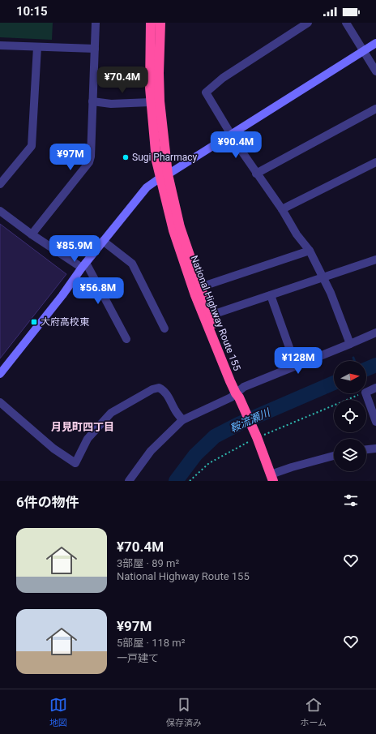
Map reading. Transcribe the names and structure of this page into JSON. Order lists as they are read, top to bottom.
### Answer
{
  "streets": {
    "highway": ["National Highway Route 155"]
  },
  "districts": ["月見町四丁目"],
  "water": ["鞍流瀬川"],
  "places": {
    "other": ["Sugi Pharmacy"],
    "transit": ["大府高校東"]
  },
  "north": "right",
  "page": {
    "status": "10:15",
    "price": [
      "¥70.4M",
      "¥90.4M",
      "¥97M",
      "¥85.9M",
      "¥56.8M",
      "¥128M"
    ],
    "heading": "6件の物件",
    "list": [
      {
        "name": "¥70.4M",
        "note": "3部屋 · 89 m² · National Highway Route 155"
      },
      {
        "name": "¥97M",
        "note": "5部屋 · 118 m² · 一戸建て"
      }
    ],
    "tabs": ["地図", "保存済み", "ホーム"]
  }
}
